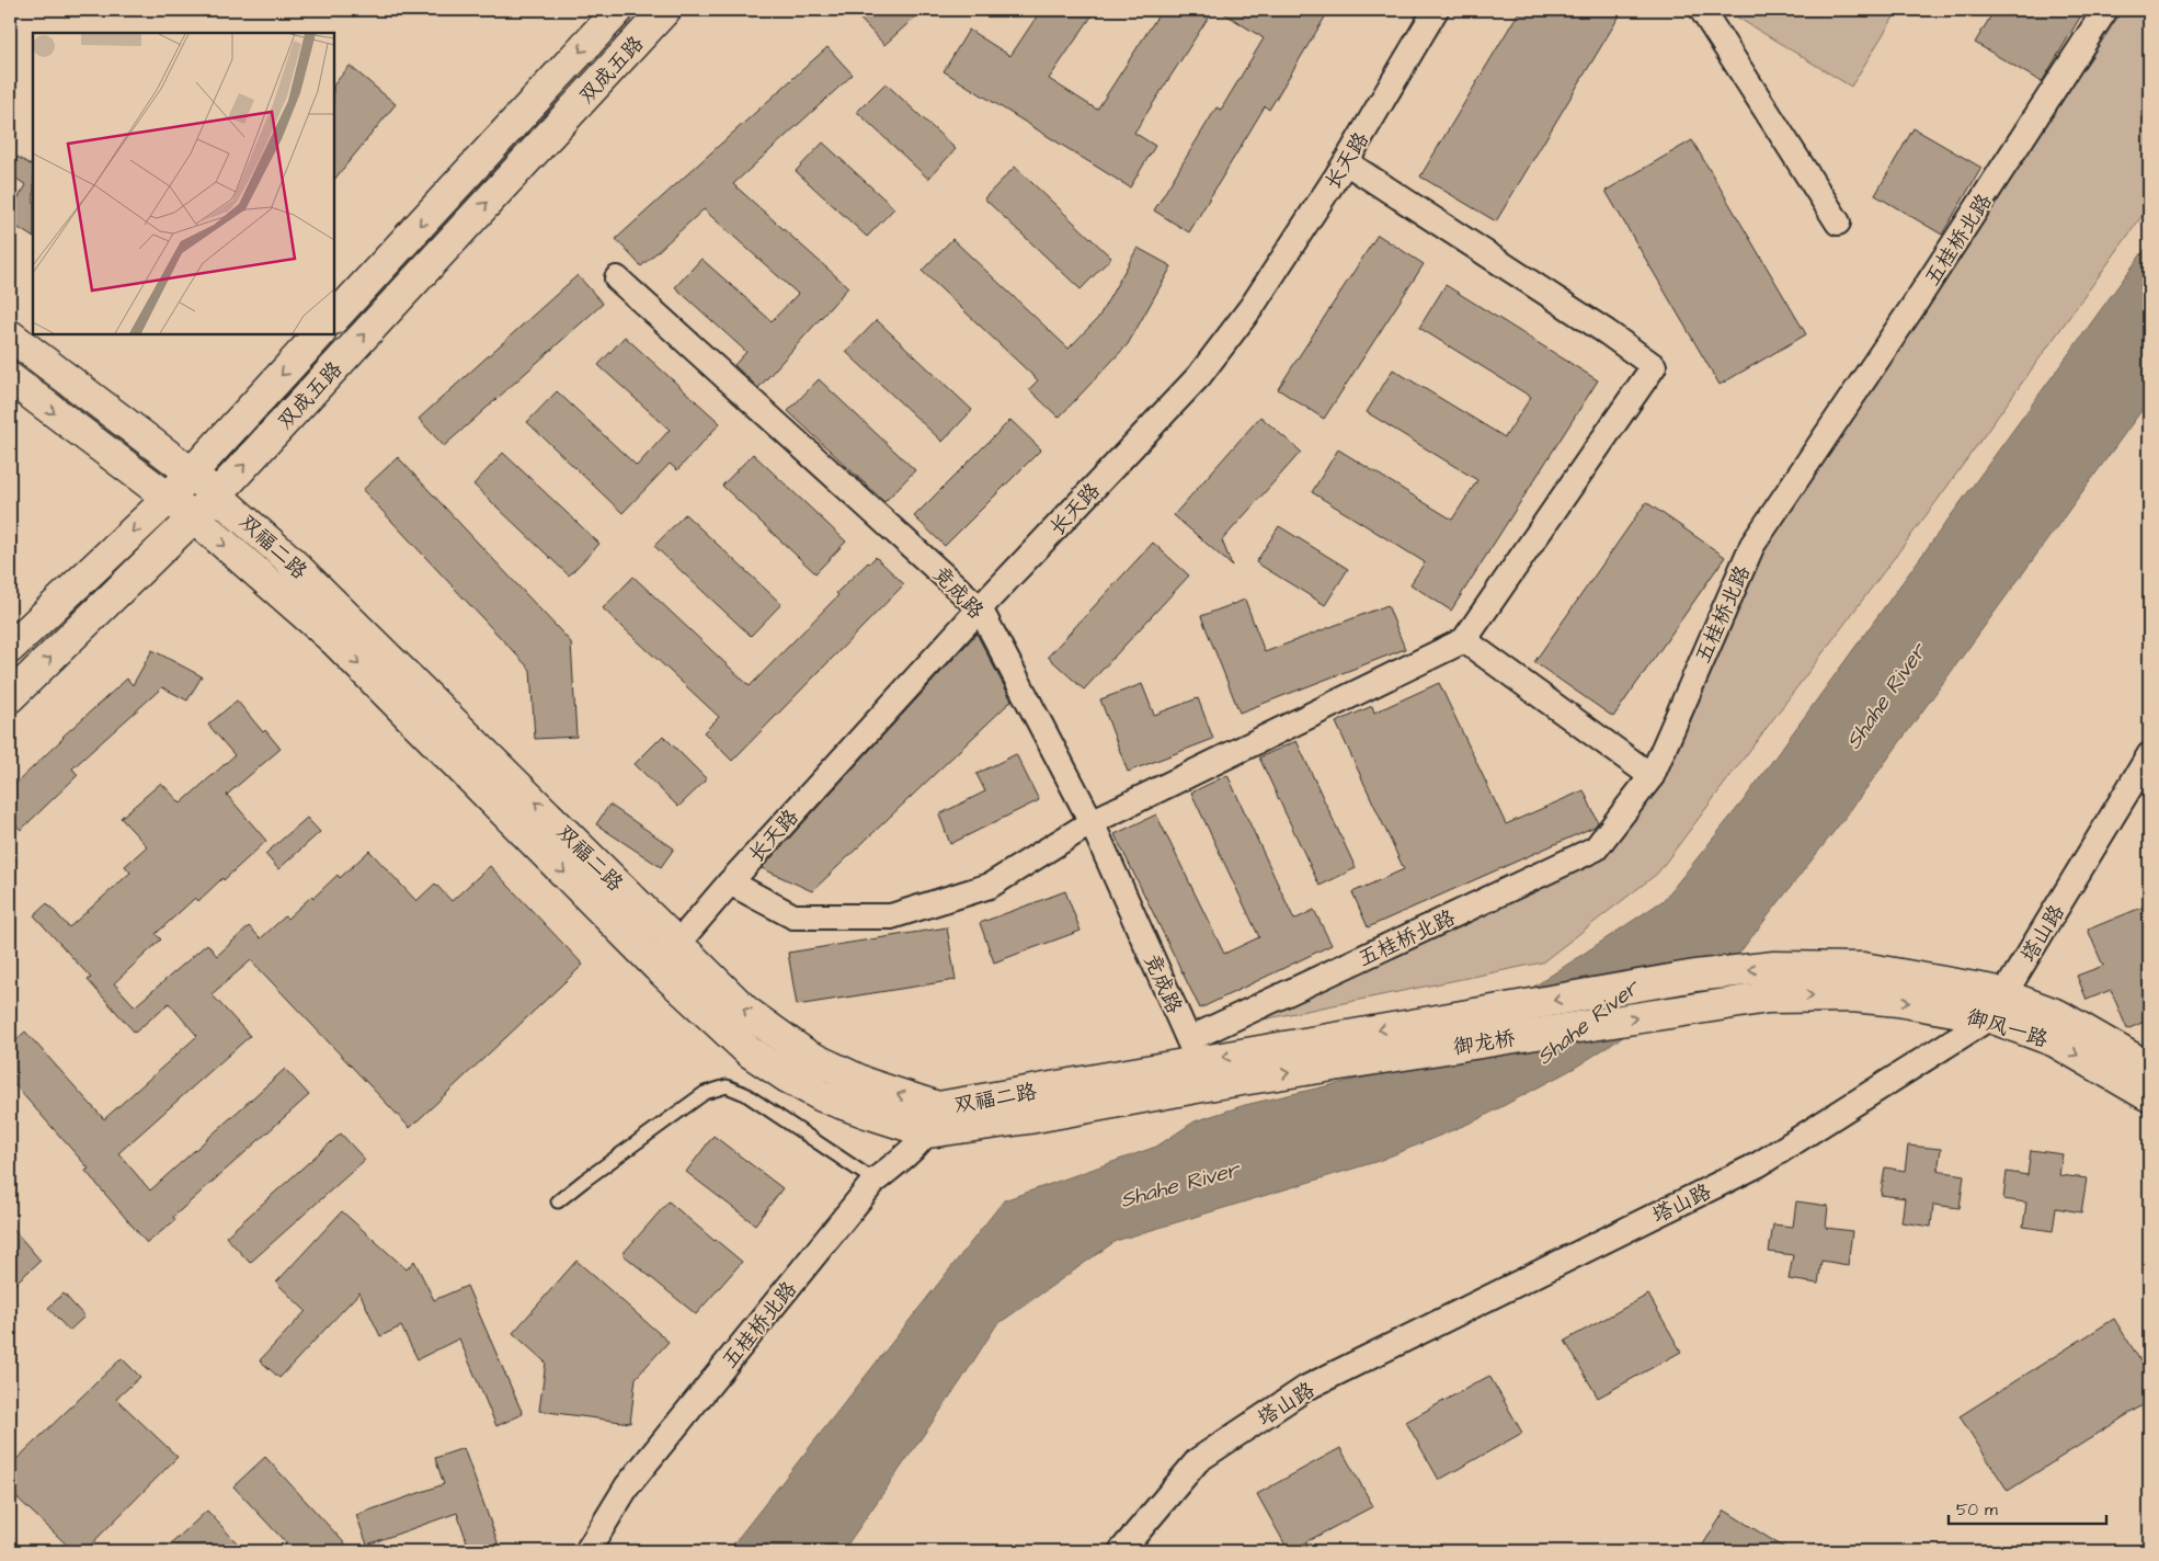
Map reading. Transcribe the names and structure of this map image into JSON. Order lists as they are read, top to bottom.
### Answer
{
  "streets": {
    "main road": [
      "双成五路",
      "双福二路",
      "御风一路",
      "御龙桥"
    ],
    "street": [
      "长天路",
      "五桂桥北路",
      "竞成路",
      "塔山路"
    ]
  },
  "crossings": [
    ["双成五路", "双福二路"],
    ["长天路", "双福二路"],
    ["长天路", "竞成路"],
    ["五桂桥北路", "双福二路"],
    ["五桂桥北路", "竞成路"],
    ["五桂桥北路", "御龙桥"],
    ["双福二路", "竞成路"],
    ["双福二路", "御龙桥"],
    ["竞成路", "御龙桥"],
    ["塔山路", "御风一路"],
    ["御风一路", "御龙桥"]
  ],
  "water": ["Shahe River"],
  "scale_bar": "50 m"
}
